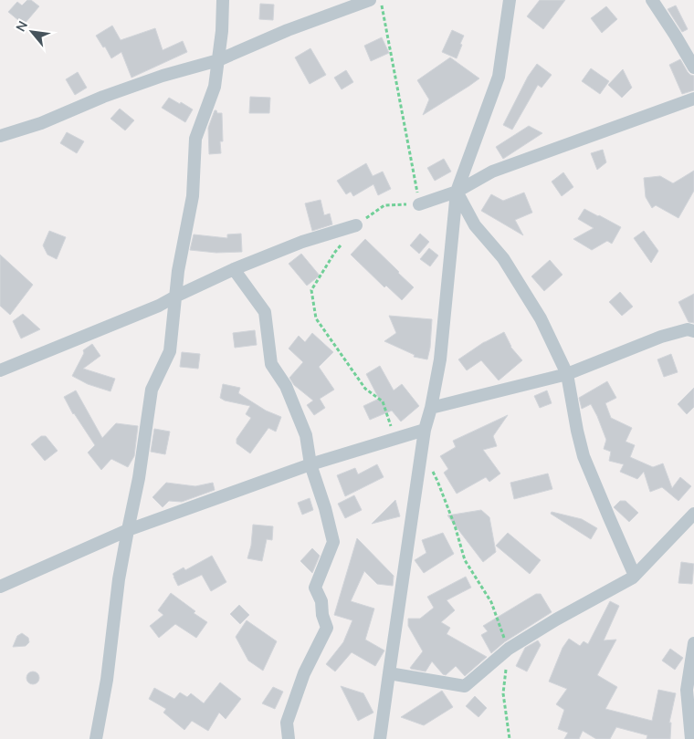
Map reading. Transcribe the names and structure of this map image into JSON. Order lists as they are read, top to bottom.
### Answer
{
  "north": "top left"
}
